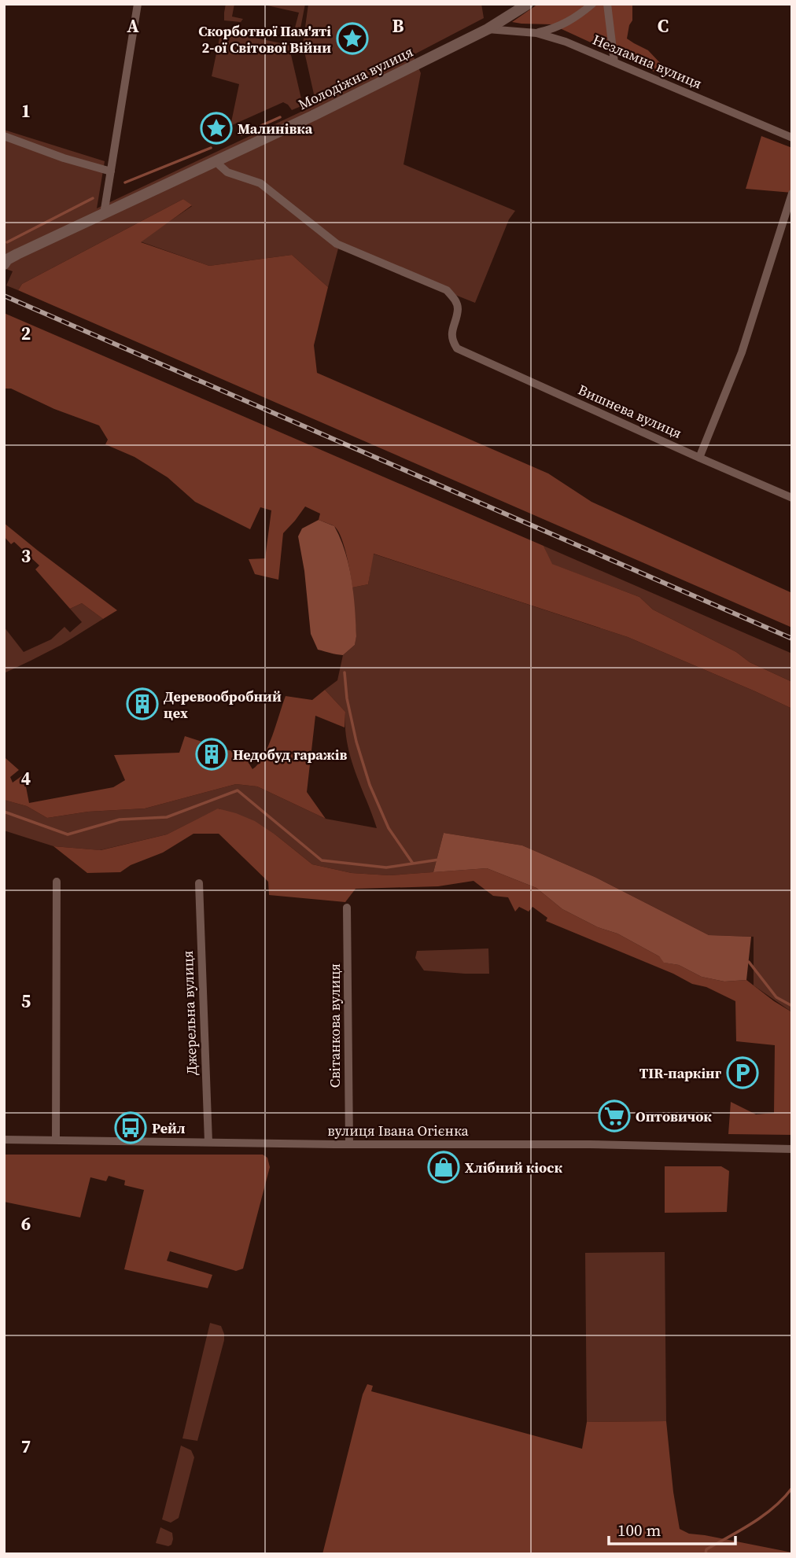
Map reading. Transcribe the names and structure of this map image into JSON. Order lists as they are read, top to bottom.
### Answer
{
  "streets": {
    "street": [
      "Незламна вулиця",
      "Молодіжна вулиця",
      "Вишнева вулиця",
      "Джерельна вулиця",
      "Світанкова вулиця",
      "вулиця Івана Огієнка"
    ]
  },
  "crossings": [
    ["Незламна вулиця", "Молодіжна вулиця"],
    ["Молодіжна вулиця", "Вишнева вулиця"],
    ["Джерельна вулиця", "вулиця Івана Огієнка"],
    ["Світанкова вулиця", "вулиця Івана Огієнка"]
  ],
  "places": {
    "place": ["Скорботної Пам'яті 2-ої Світової Війни", "Малинівка"],
    "building": ["Деревообробний цех", "Недобуд гаражів"],
    "parking": ["TIR-паркінг"],
    "supermarket": ["Оптовичок"],
    "bus stop": ["Рейл"],
    "shop": ["Хлібний кіоск"]
  },
  "scale_bar": "100 m",
  "grid": {
    "columns": ["A", "B", "C"],
    "rows": [
      "1",
      "2",
      "3",
      "4",
      "5",
      "6",
      "7"
    ]
  }
}
